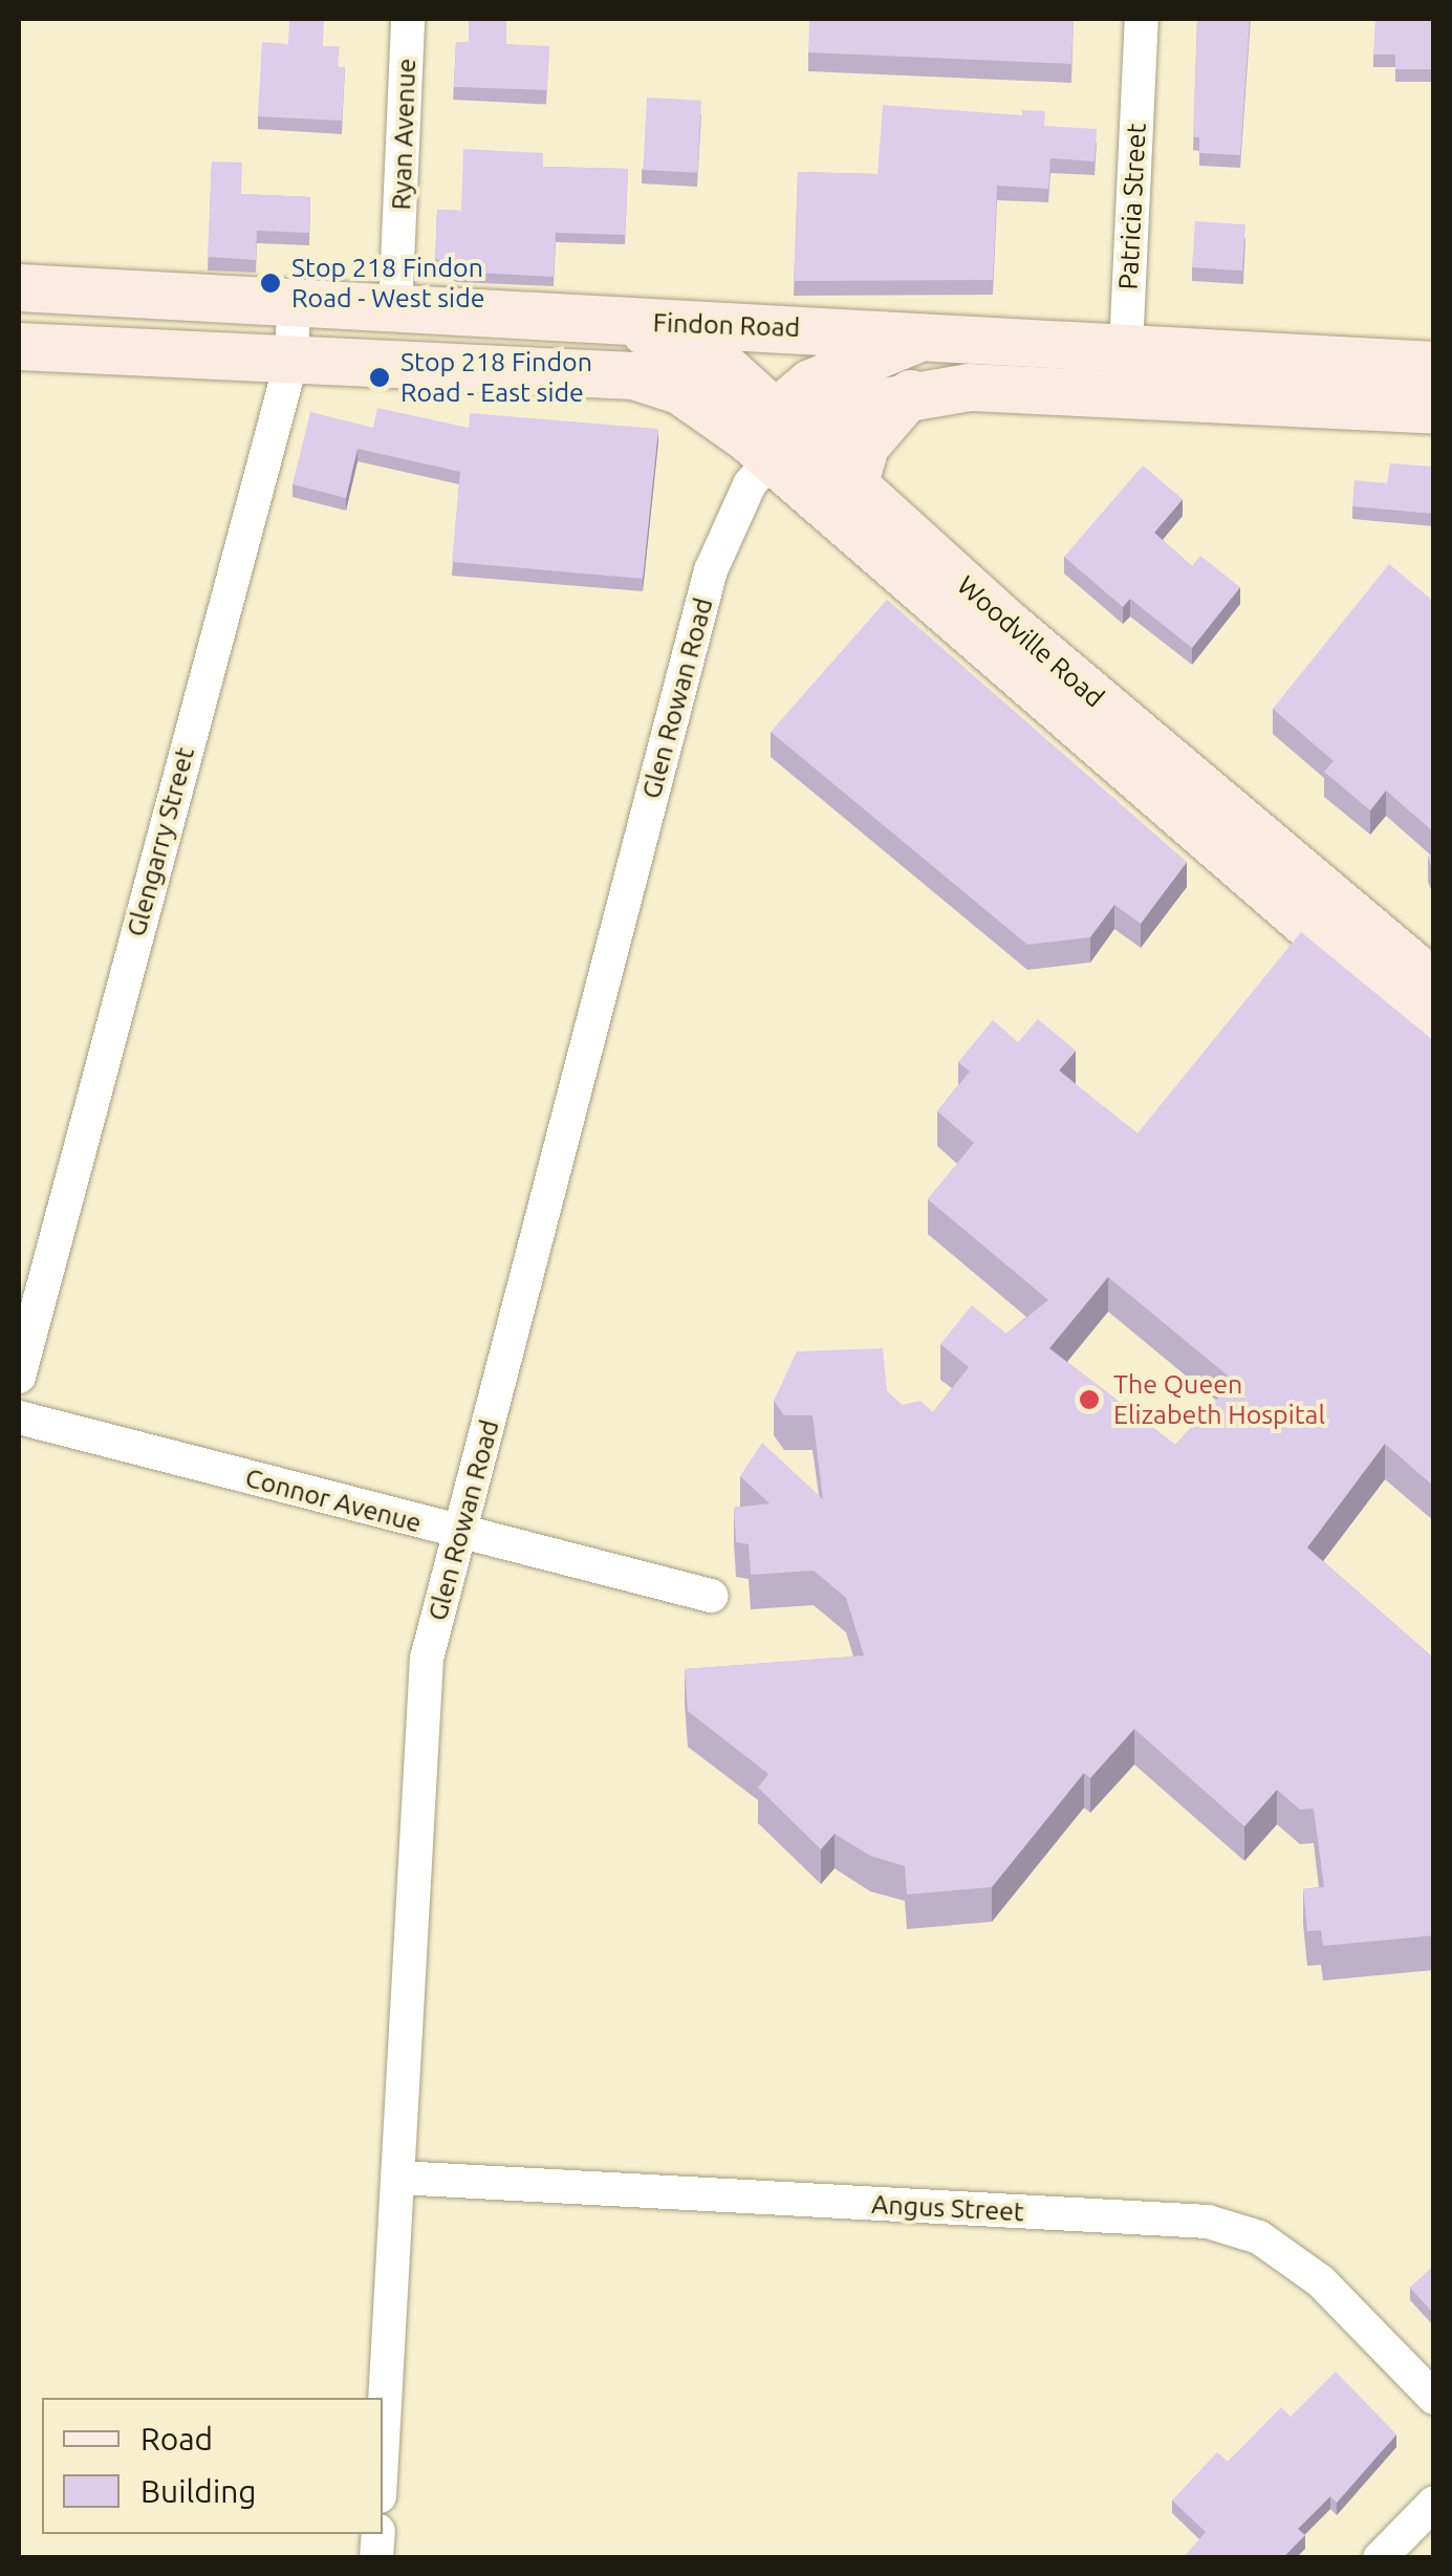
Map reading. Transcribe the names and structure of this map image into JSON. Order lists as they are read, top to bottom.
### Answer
{
  "streets": {
    "main road": ["Findon Road", "Woodville Road"],
    "street": [
      "Ryan Avenue",
      "Patricia Street",
      "Glen Rowan Road",
      "Glengarry Street",
      "Connor Avenue",
      "Angus Street"
    ]
  },
  "crossings": [
    ["Ryan Avenue", "Findon Road"],
    ["Patricia Street", "Findon Road"],
    ["Findon Road", "Woodville Road"],
    ["Findon Road", "Glen Rowan Road"],
    ["Findon Road", "Glengarry Street"],
    ["Woodville Road", "Glen Rowan Road"],
    ["Glen Rowan Road", "Connor Avenue"],
    ["Glen Rowan Road", "Angus Street"]
  ],
  "places": ["Stop 218 Findon Road - West side", "Stop 218 Findon Road - East side", "The Queen Elizabeth Hospital"],
  "legend": ["Road", "Building"]
}
